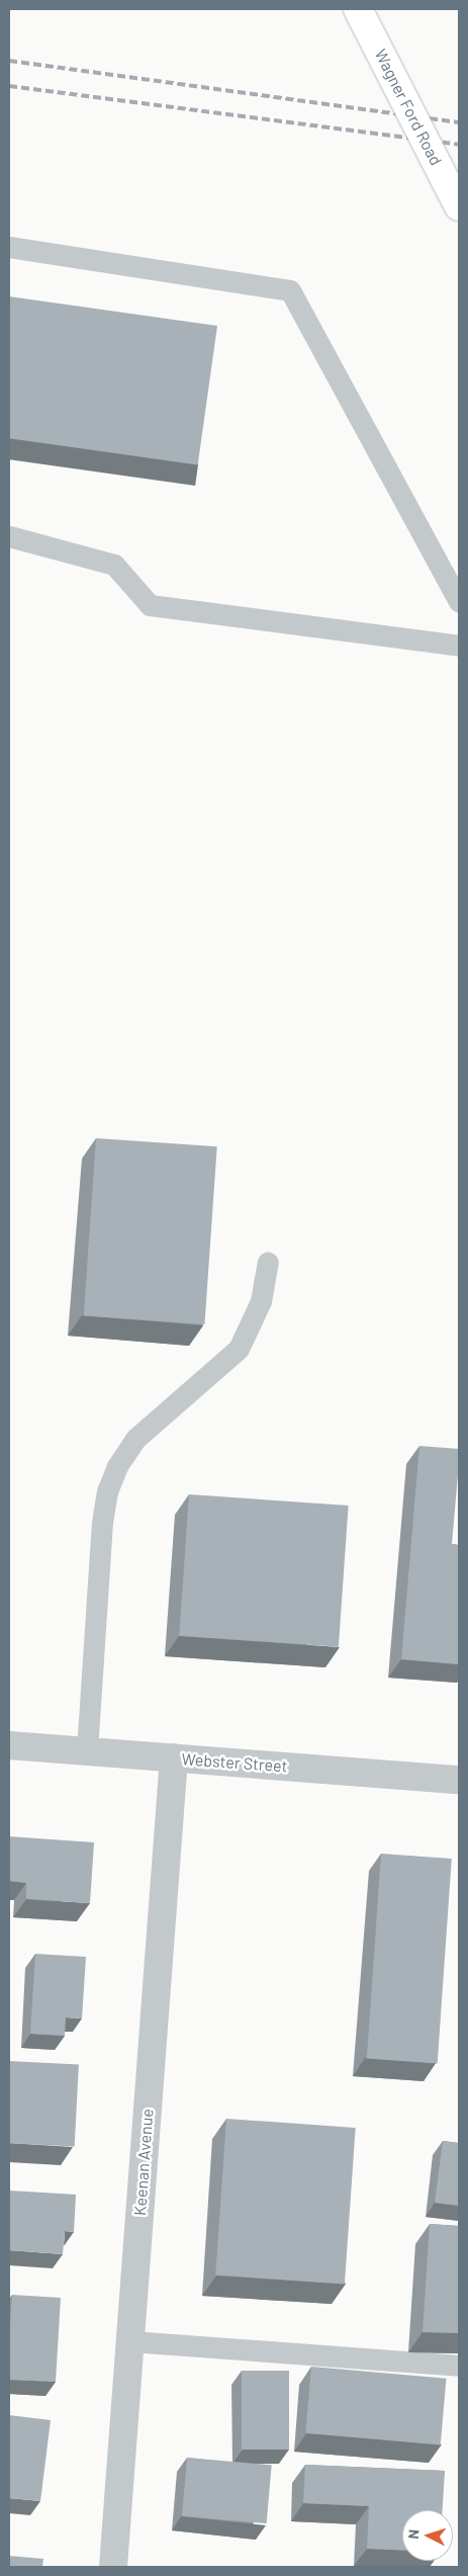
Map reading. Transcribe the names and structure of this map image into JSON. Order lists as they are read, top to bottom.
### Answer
{
  "streets": {
    "main road": ["Wagner Ford Road"],
    "street": ["Webster Street", "Keenan Avenue"]
  },
  "crossings": [
    ["Webster Street", "Keenan Avenue"]
  ],
  "north": "left"
}
